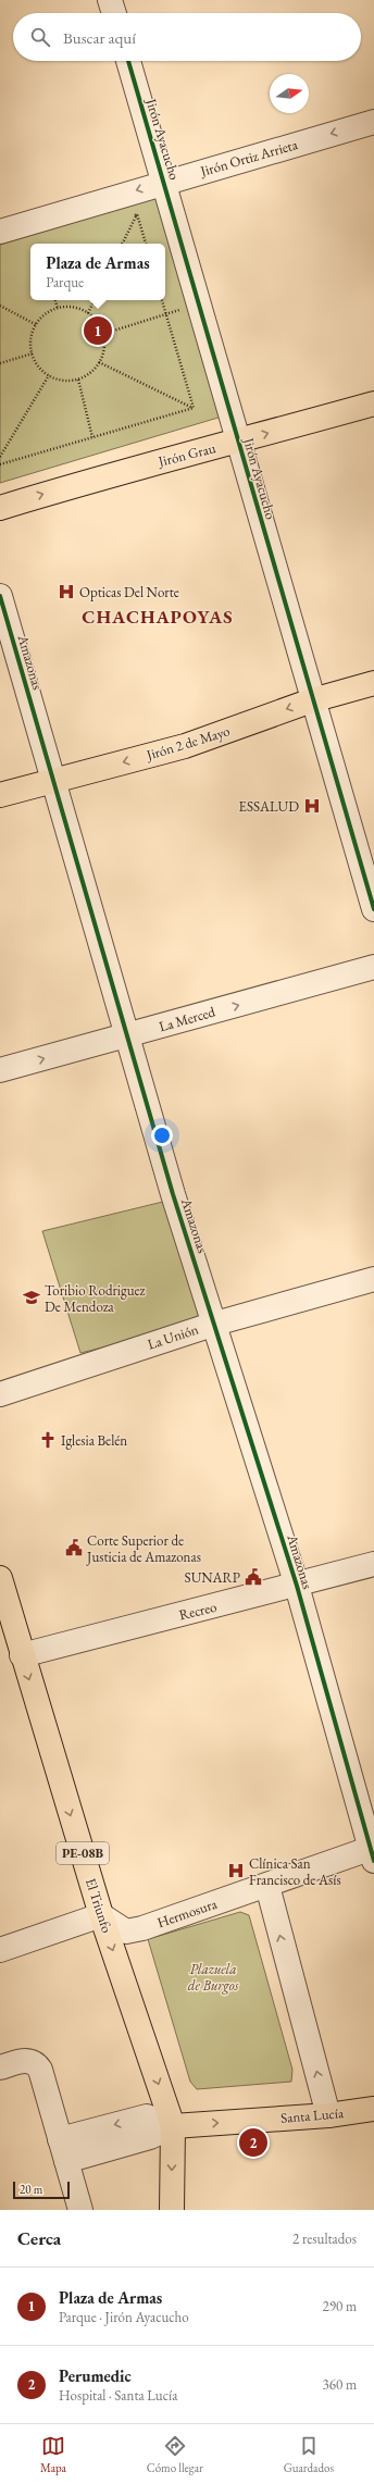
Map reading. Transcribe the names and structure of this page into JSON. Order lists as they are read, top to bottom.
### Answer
{
  "streets": {
    "main road": [
      "Jirón Grau",
      "Jirón 2 de Mayo",
      "PE-08B",
      "El Triunfo",
      "Santa Lucía"
    ],
    "street": [
      "Jirón Ayacucho",
      "Jirón Ortiz Arrieta",
      "Amazonas",
      "La Merced",
      "La Unión",
      "Recreo",
      "Hermosura"
    ]
  },
  "crossings": [
    ["Jirón Ayacucho", "Jirón Ortiz Arrieta"],
    ["Jirón Ayacucho", "Jirón Grau"],
    ["Jirón Ayacucho", "Jirón 2 de Mayo"],
    ["Amazonas", "Jirón 2 de Mayo"],
    ["Amazonas", "La Merced"],
    ["Amazonas", "La Unión"],
    ["Amazonas", "Recreo"],
    ["Amazonas", "Hermosura"],
    ["Recreo", "El Triunfo"],
    ["El Triunfo", "Hermosura"],
    ["El Triunfo", "Santa Lucía"]
  ],
  "one_way": [
    "Jirón Ortiz Arrieta",
    "Jirón Grau",
    "Jirón 2 de Mayo",
    "La Merced",
    "El Triunfo",
    "Santa Lucía"
  ],
  "districts": ["CHACHAPOYAS"],
  "parks": ["Plazuela de Burgos"],
  "places": {
    "hospital": ["Opticas Del Norte", "ESSALUD", "Clínica San Francisco de Asís"],
    "school or university": ["Toribio Rodriguez De Mendoza"],
    "church": ["Iglesia Belén"],
    "public building": ["Corte Superior de Justicia de Amazonas", "SUNARP"]
  },
  "scale_bar": "20 m",
  "north": "right",
  "page": {
    "search": "Buscar aquí",
    "popup": ["Plaza de Armas", "Parque"],
    "pins": ["1", "2"],
    "scale": "20 m",
    "heading": ["Cerca", "2 resultados"],
    "list": [
      {
        "mark": "1",
        "name": "Plaza de Armas",
        "note": "Parque · Jirón Ayacucho",
        "value": "290 m"
      },
      {
        "mark": "2",
        "name": "Perumedic",
        "note": "Hospital · Santa Lucía",
        "value": "360 m"
      }
    ],
    "nav": ["Mapa", "Cómo llegar", "Guardados"]
  }
}
